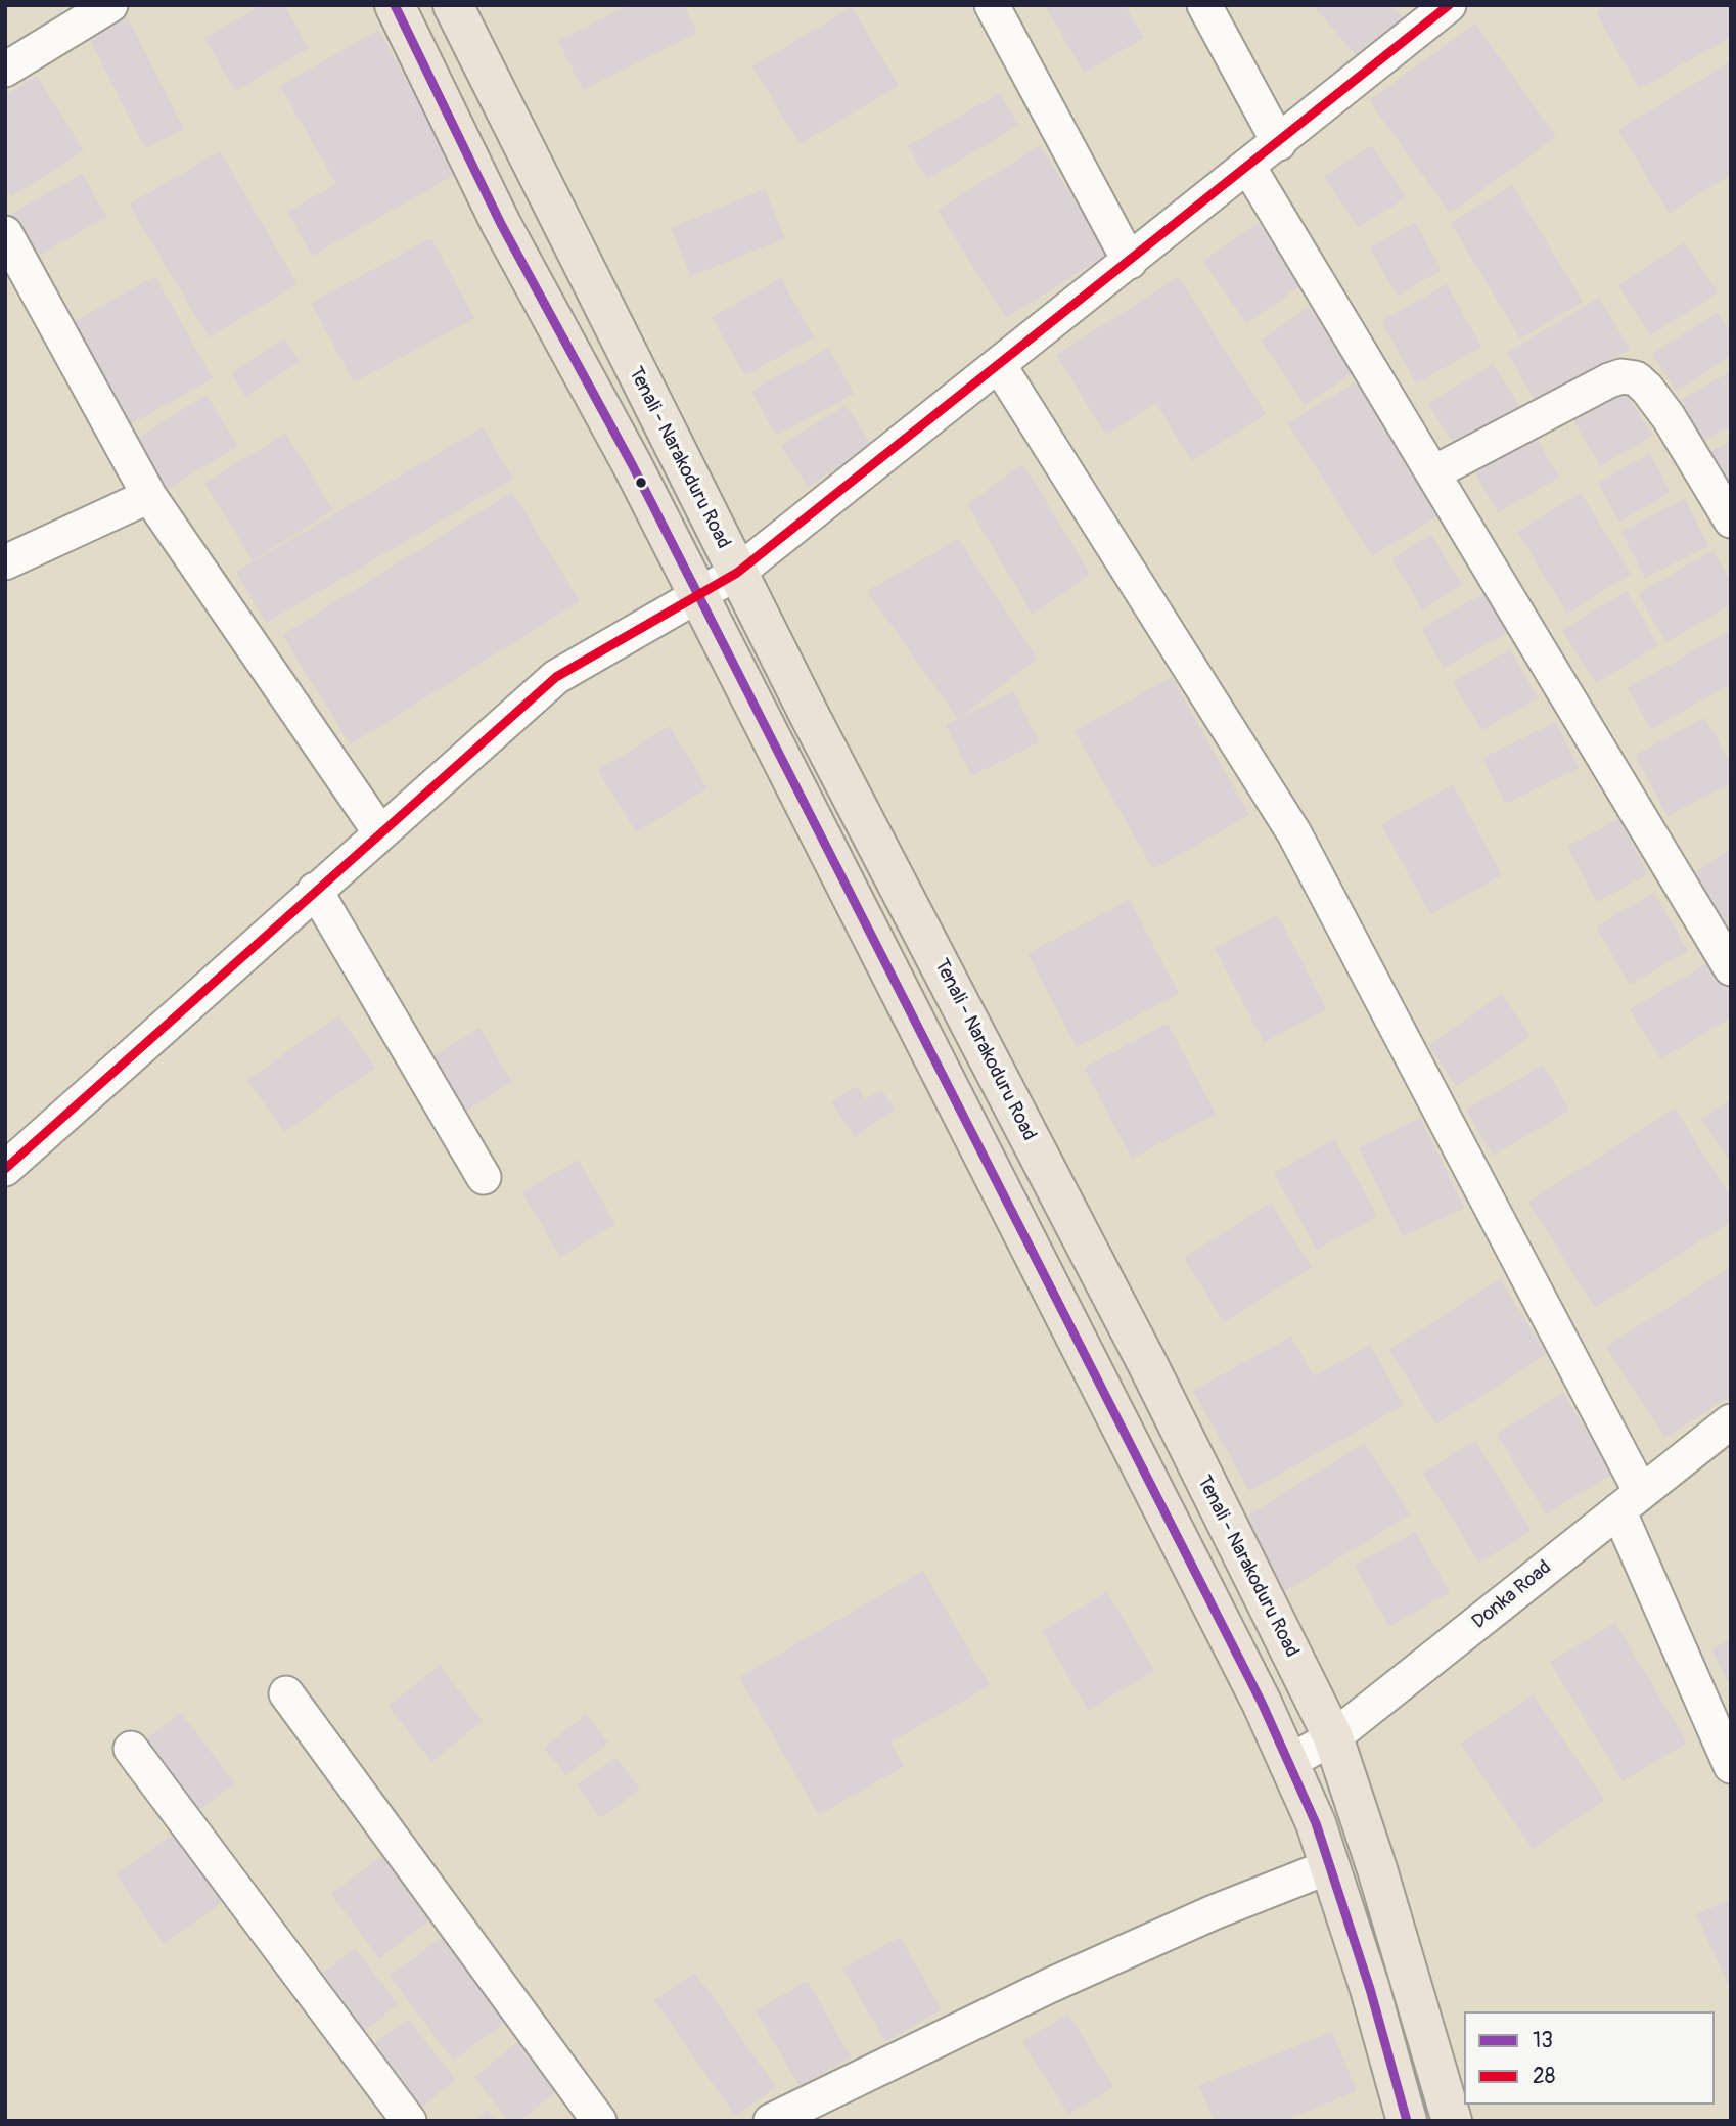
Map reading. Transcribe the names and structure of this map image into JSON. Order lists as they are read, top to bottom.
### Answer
{
  "streets": {
    "main road": ["Tenali - Narakoduru Road"],
    "street": ["Donka Road"]
  },
  "crossings": [
    ["Tenali - Narakoduru Road", "Donka Road"]
  ],
  "lines": ["transit line 13", "transit line 28"],
  "legend": ["13", "28"]
}
